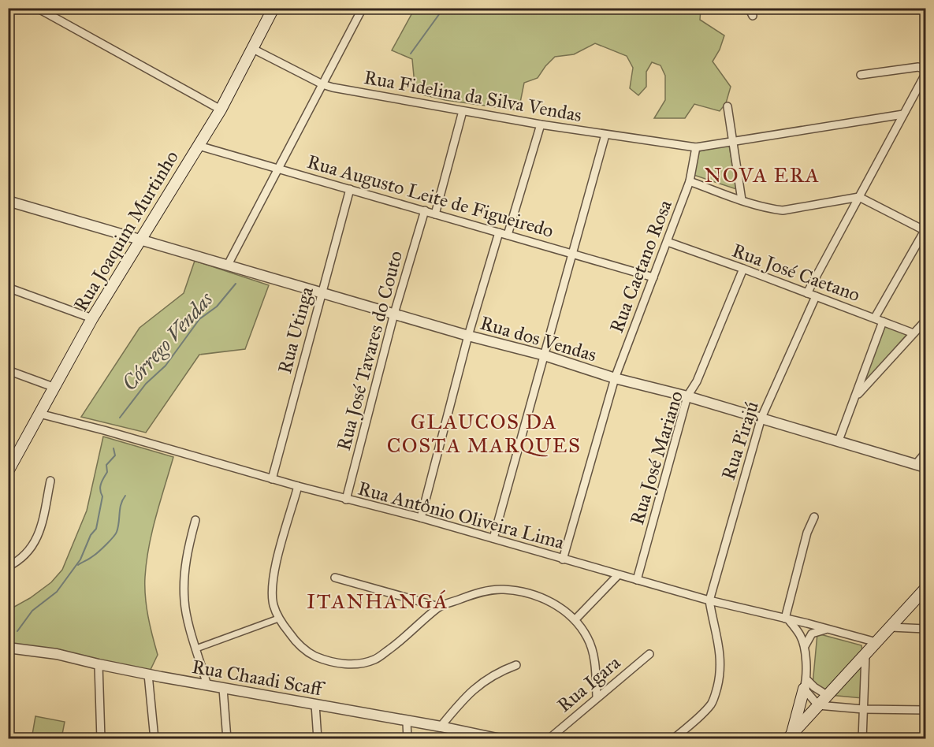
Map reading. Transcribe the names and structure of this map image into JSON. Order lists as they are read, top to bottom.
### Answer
{
  "streets": {
    "main road": ["Rua Joaquim Murtinho"],
    "street": [
      "Rua Fidelina da Silva Vendas",
      "Rua Augusto Leite de Figueiredo",
      "Rua Caetano Rosa",
      "Rua José Caetano",
      "Rua Utinga",
      "Rua dos Vendas",
      "Rua José Tavares do Couto",
      "Rua Pirajú",
      "Rua José Mariano",
      "Rua Antônio Oliveira Lima",
      "Rua Chaadi Scaff",
      "Rua Igara"
    ]
  },
  "crossings": [
    ["Rua Fidelina da Silva Vendas", "Rua Joaquim Murtinho"],
    ["Rua Fidelina da Silva Vendas", "Rua Caetano Rosa"],
    ["Rua Augusto Leite de Figueiredo", "Rua Joaquim Murtinho"],
    ["Rua Augusto Leite de Figueiredo", "Rua Caetano Rosa"],
    ["Rua Augusto Leite de Figueiredo", "Rua Utinga"],
    ["Rua Augusto Leite de Figueiredo", "Rua José Tavares do Couto"],
    ["Rua Joaquim Murtinho", "Rua dos Vendas"],
    ["Rua Joaquim Murtinho", "Rua Antônio Oliveira Lima"],
    ["Rua Caetano Rosa", "Rua José Caetano"],
    ["Rua Caetano Rosa", "Rua dos Vendas"],
    ["Rua Caetano Rosa", "Rua Antônio Oliveira Lima"],
    ["Rua José Caetano", "Rua Pirajú"],
    ["Rua José Caetano", "Rua José Mariano"],
    ["Rua Utinga", "Rua dos Vendas"],
    ["Rua Utinga", "Rua Antônio Oliveira Lima"],
    ["Rua dos Vendas", "Rua José Tavares do Couto"],
    ["Rua dos Vendas", "Rua Pirajú"],
    ["Rua dos Vendas", "Rua José Mariano"],
    ["Rua José Tavares do Couto", "Rua Antônio Oliveira Lima"],
    ["Rua Pirajú", "Rua Antônio Oliveira Lima"],
    ["Rua José Mariano", "Rua Antônio Oliveira Lima"]
  ],
  "districts": ["NOVA ERA", "GLAUCOS DA COSTA MARQUES", "ITANHANGÁ"],
  "water": ["Córrego Vendas"]
}
